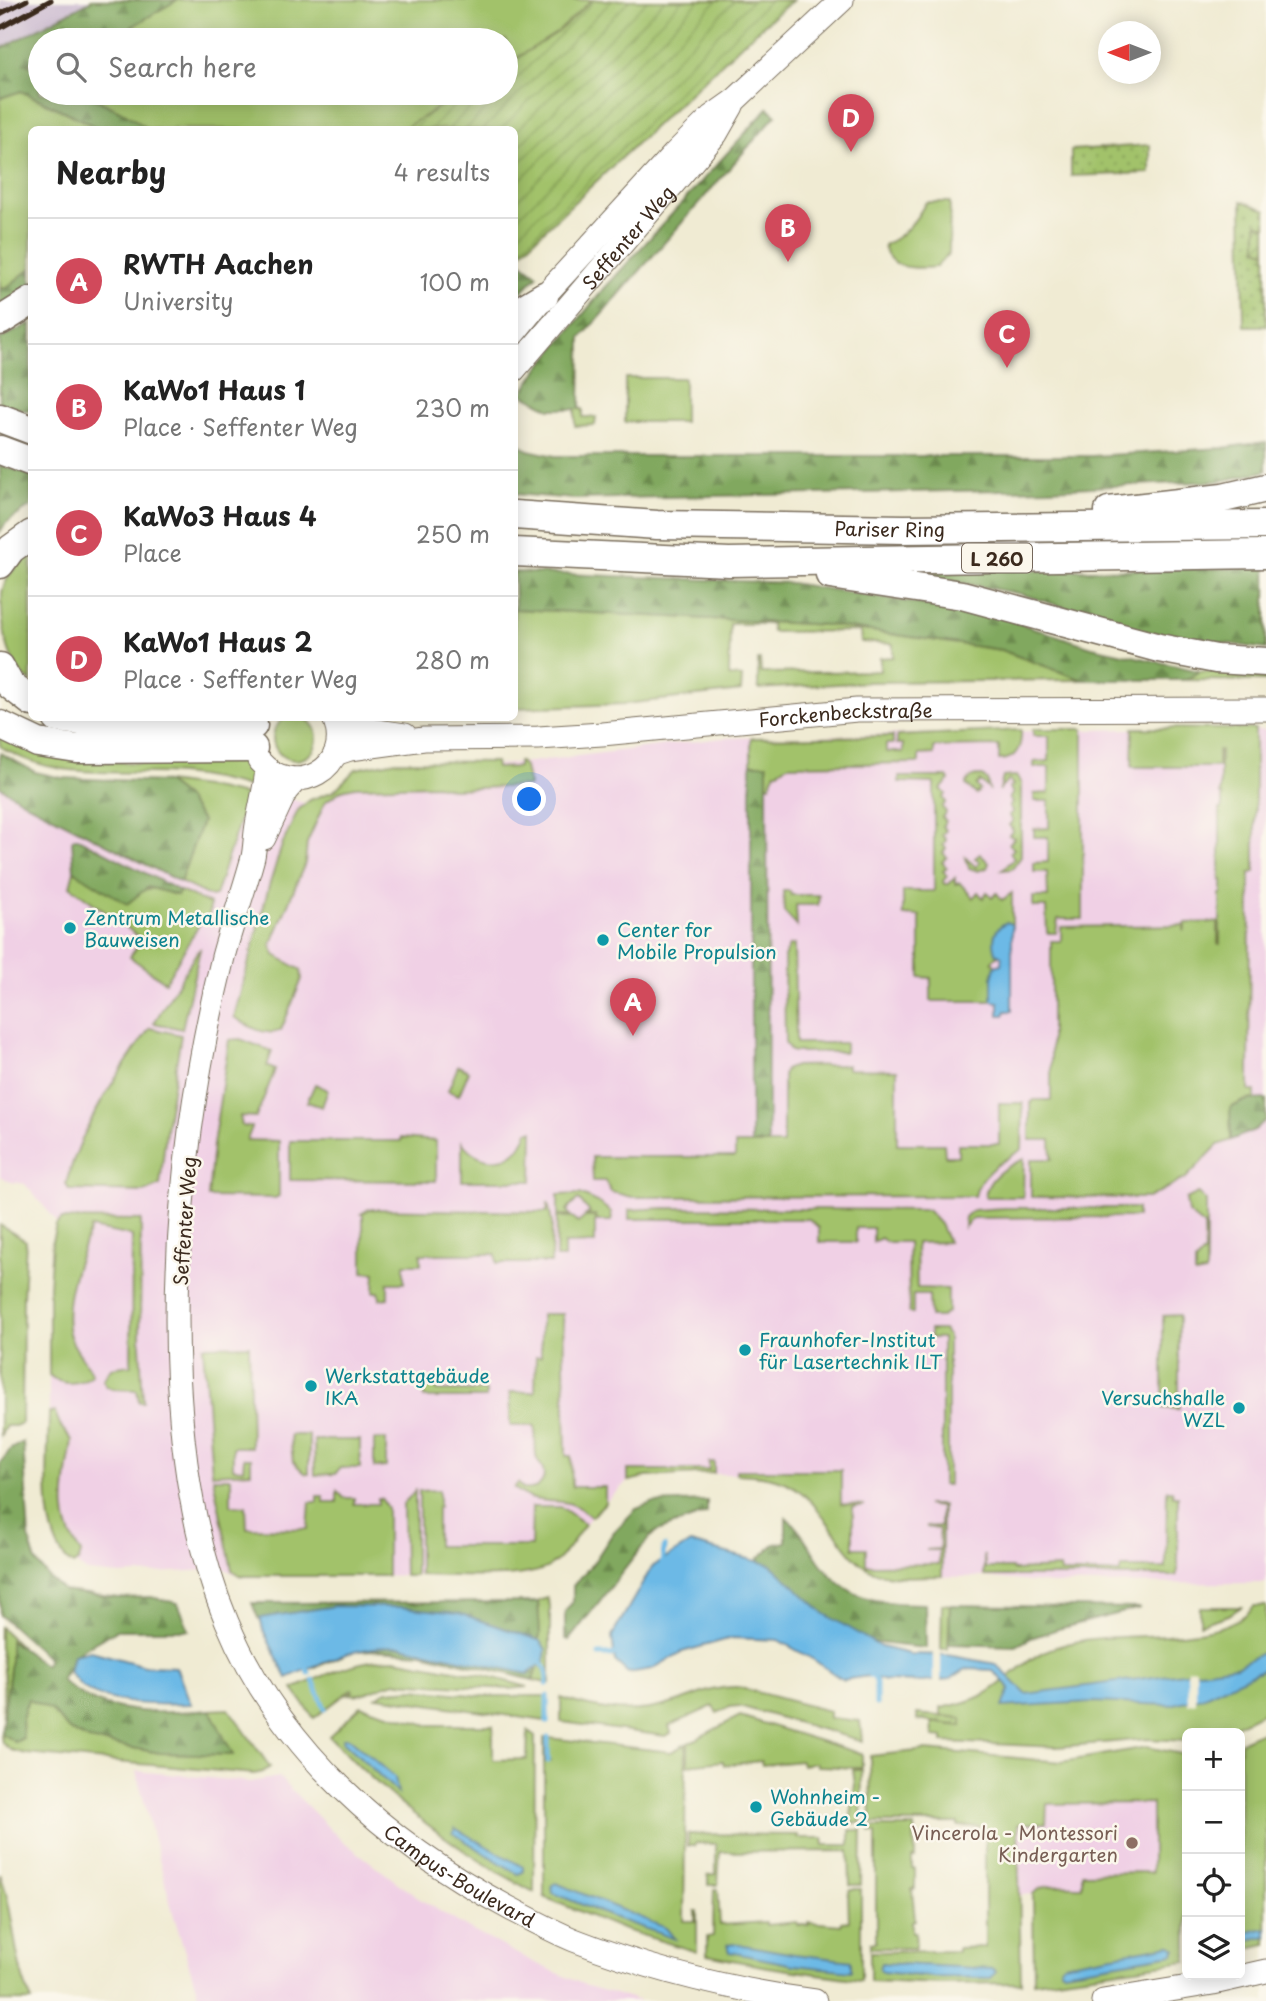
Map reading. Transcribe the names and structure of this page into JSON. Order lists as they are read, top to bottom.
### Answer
{
  "streets": {
    "highway": ["Pariser Ring", "L 260"],
    "street": ["Seffenter Weg", "Forckenbeckstraße", "Campus-Boulevard"]
  },
  "crossings": [
    ["Seffenter Weg", "Campus-Boulevard"]
  ],
  "places": [
    "Zentrum Metallische Bauweisen",
    "Center for Mobile Propulsion",
    "Fraunhofer-Institut für Lasertechnik ILT",
    "Werkstattgebäude IKA",
    "Versuchshalle WZL",
    "Wohnheim - Gebäude 2",
    "Vincerola - Montessori Kindergarten"
  ],
  "north": "left",
  "page": {
    "search": "Search here",
    "pins": [
      "D",
      "B",
      "C",
      "A"
    ],
    "heading": ["Nearby", "4 results"],
    "list": [
      {
        "mark": "A",
        "name": "RWTH Aachen",
        "note": "University",
        "value": "100 m"
      },
      {
        "mark": "B",
        "name": "KaWo1 Haus 1",
        "note": "Place · Seffenter Weg",
        "value": "230 m"
      },
      {
        "mark": "C",
        "name": "KaWo3 Haus 4",
        "note": "Place",
        "value": "250 m"
      },
      {
        "mark": "D",
        "name": "KaWo1 Haus 2",
        "note": "Place · Seffenter Weg",
        "value": "280 m"
      }
    ],
    "map_buttons": ["+", "−"]
  }
}
